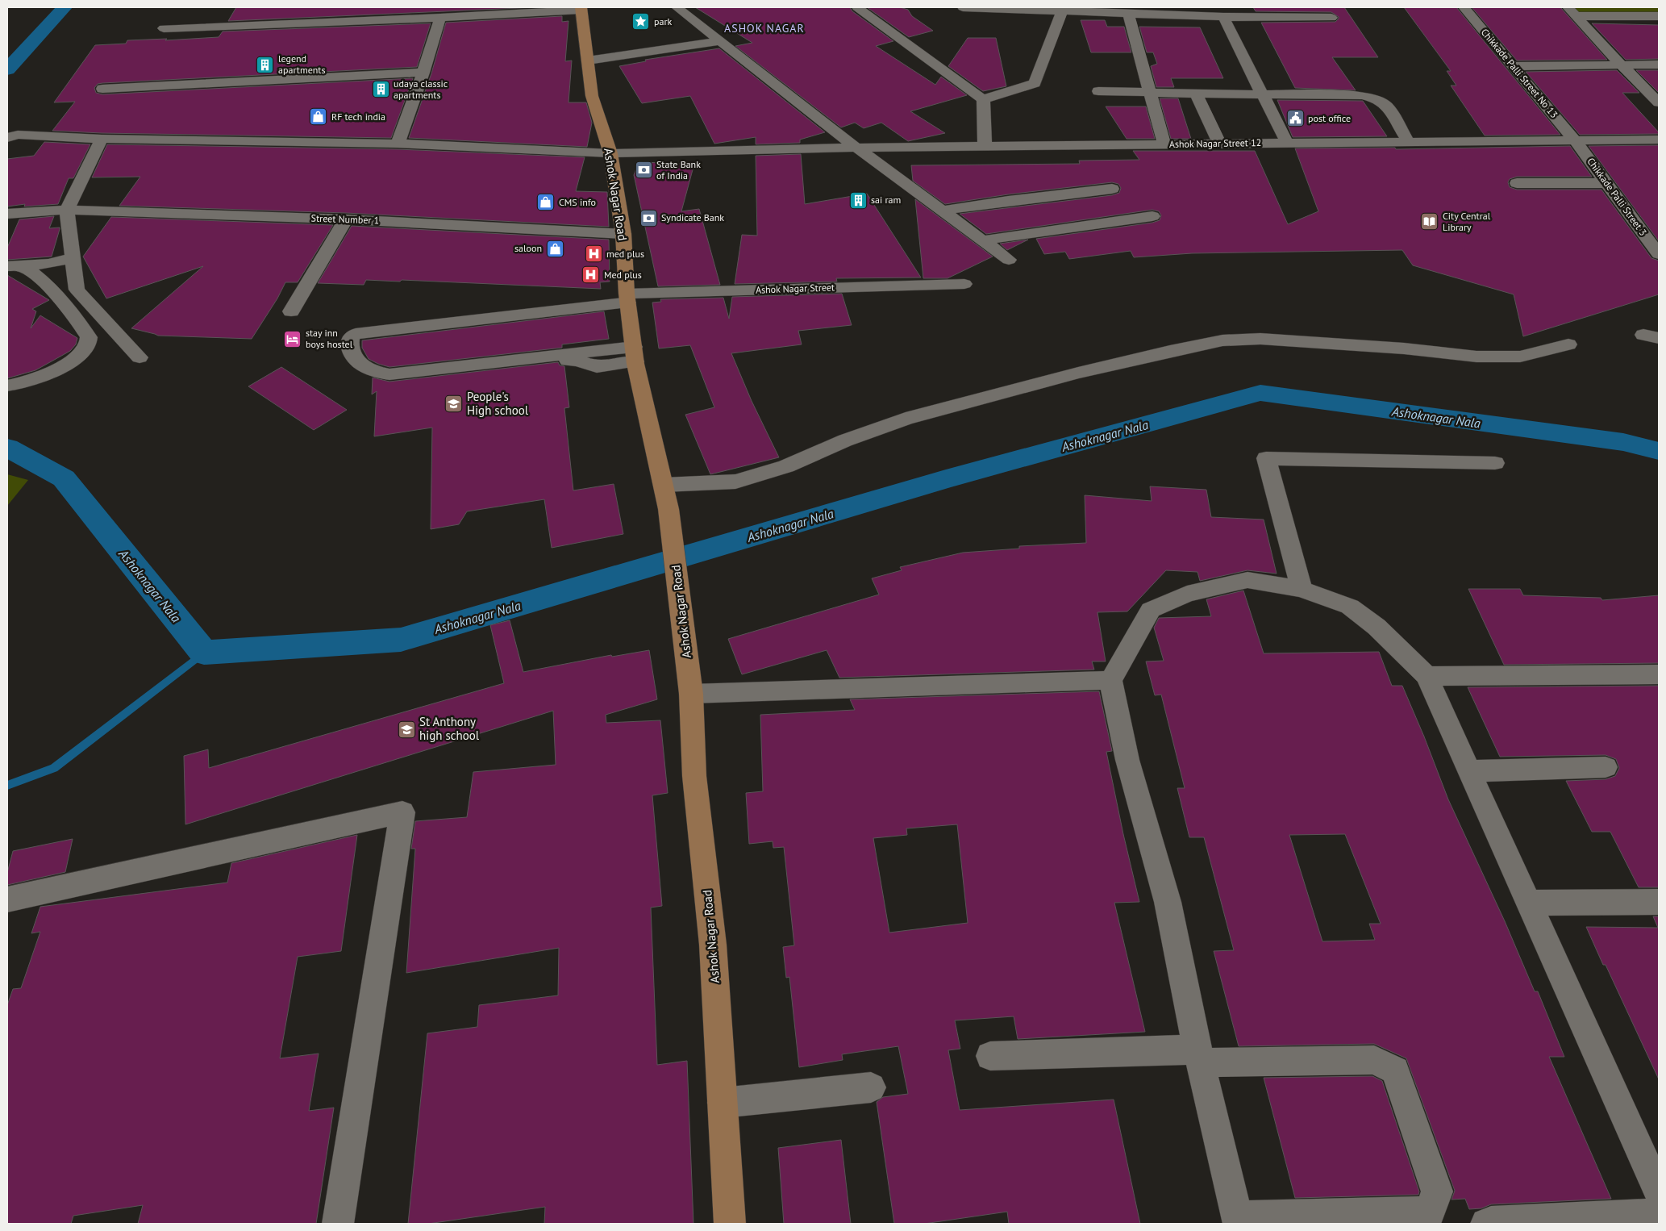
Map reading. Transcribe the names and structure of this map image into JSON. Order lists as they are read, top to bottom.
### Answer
{
  "streets": {
    "main road": ["Ashok Nagar Road"],
    "street": [
      "Chikkade Palli Street No 13",
      "Ashok Nagar Street 12",
      "Chikkade Palli Street 3",
      "Street Number 1",
      "Ashok Nagar Street"
    ]
  },
  "crossings": [
    ["Chikkade Palli Street No 13", "Ashok Nagar Street 12"],
    ["Chikkade Palli Street No 13", "Chikkade Palli Street 3"],
    ["Ashok Nagar Street 12", "Ashok Nagar Road"],
    ["Ashok Nagar Street 12", "Chikkade Palli Street 3"],
    ["Ashok Nagar Road", "Street Number 1"],
    ["Ashok Nagar Road", "Ashok Nagar Street"]
  ],
  "districts": ["ASHOK NAGAR"],
  "water": ["Ashoknagar Nala"],
  "places": {
    "place": ["park"],
    "building": ["legend apartments", "udaya classic apartments", "sai ram"],
    "shop": ["RF tech india", "CMS info", "saloon"],
    "public building": ["post office"],
    "bank": ["State Bank of India", "Syndicate Bank"],
    "library": ["City Central Library"],
    "hospital": ["med plus", "Med plus"],
    "hotel": ["stay inn boys hostel"],
    "school or university": ["People's High school", "St Anthony high school"]
  }
}
